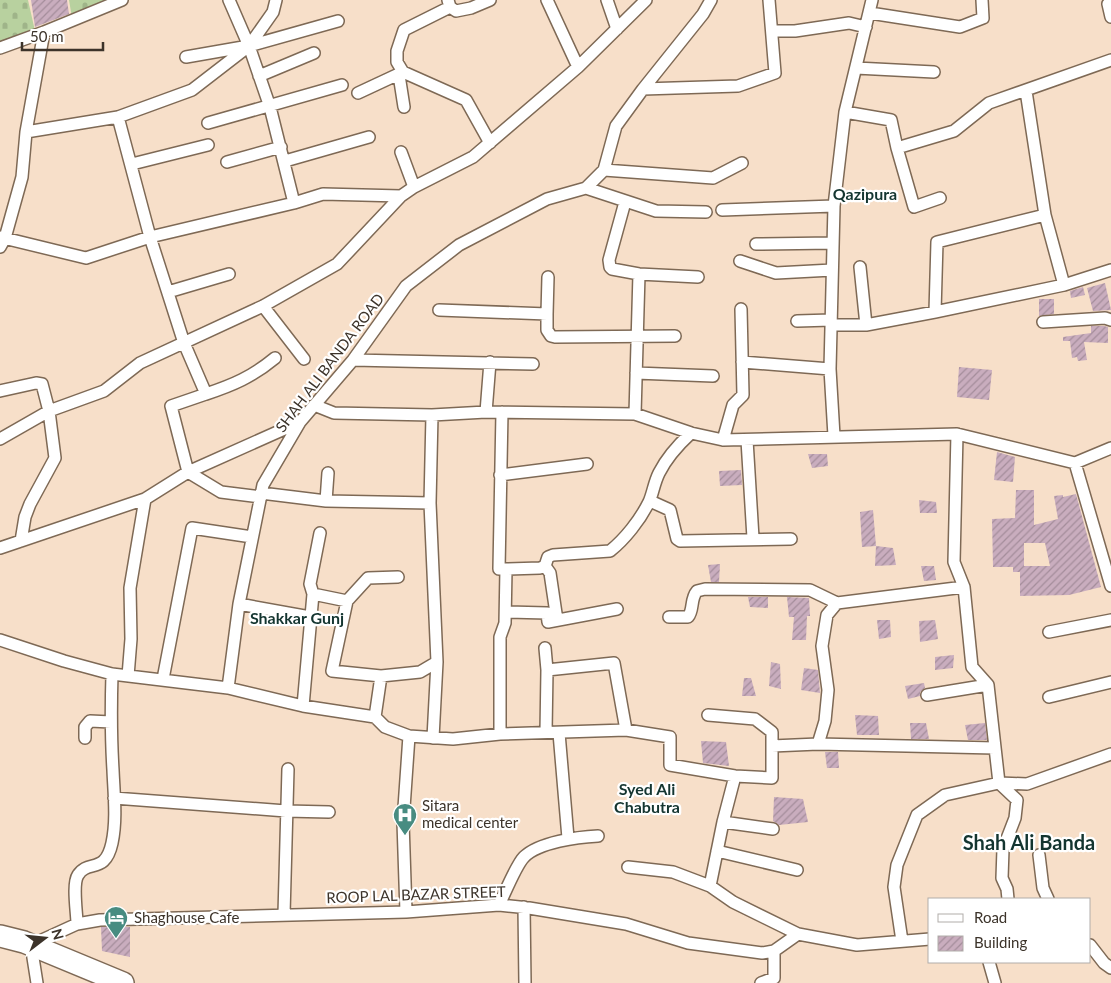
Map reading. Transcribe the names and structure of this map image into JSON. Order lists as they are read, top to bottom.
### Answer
{
  "streets": {
    "street": ["SHAH ALI BANDA ROAD", "ROOP LAL BAZAR STREET"]
  },
  "districts": [
    "Qazipura",
    "Shakkar Gunj",
    "Syed Ali Chabutra",
    "Shah Ali Banda"
  ],
  "places": {
    "hospital": ["Sitara medical center"],
    "hotel": ["Shaghouse Cafe"]
  },
  "legend": ["Road", "Building"],
  "scale_bar": "50 m",
  "north": "right"
}
